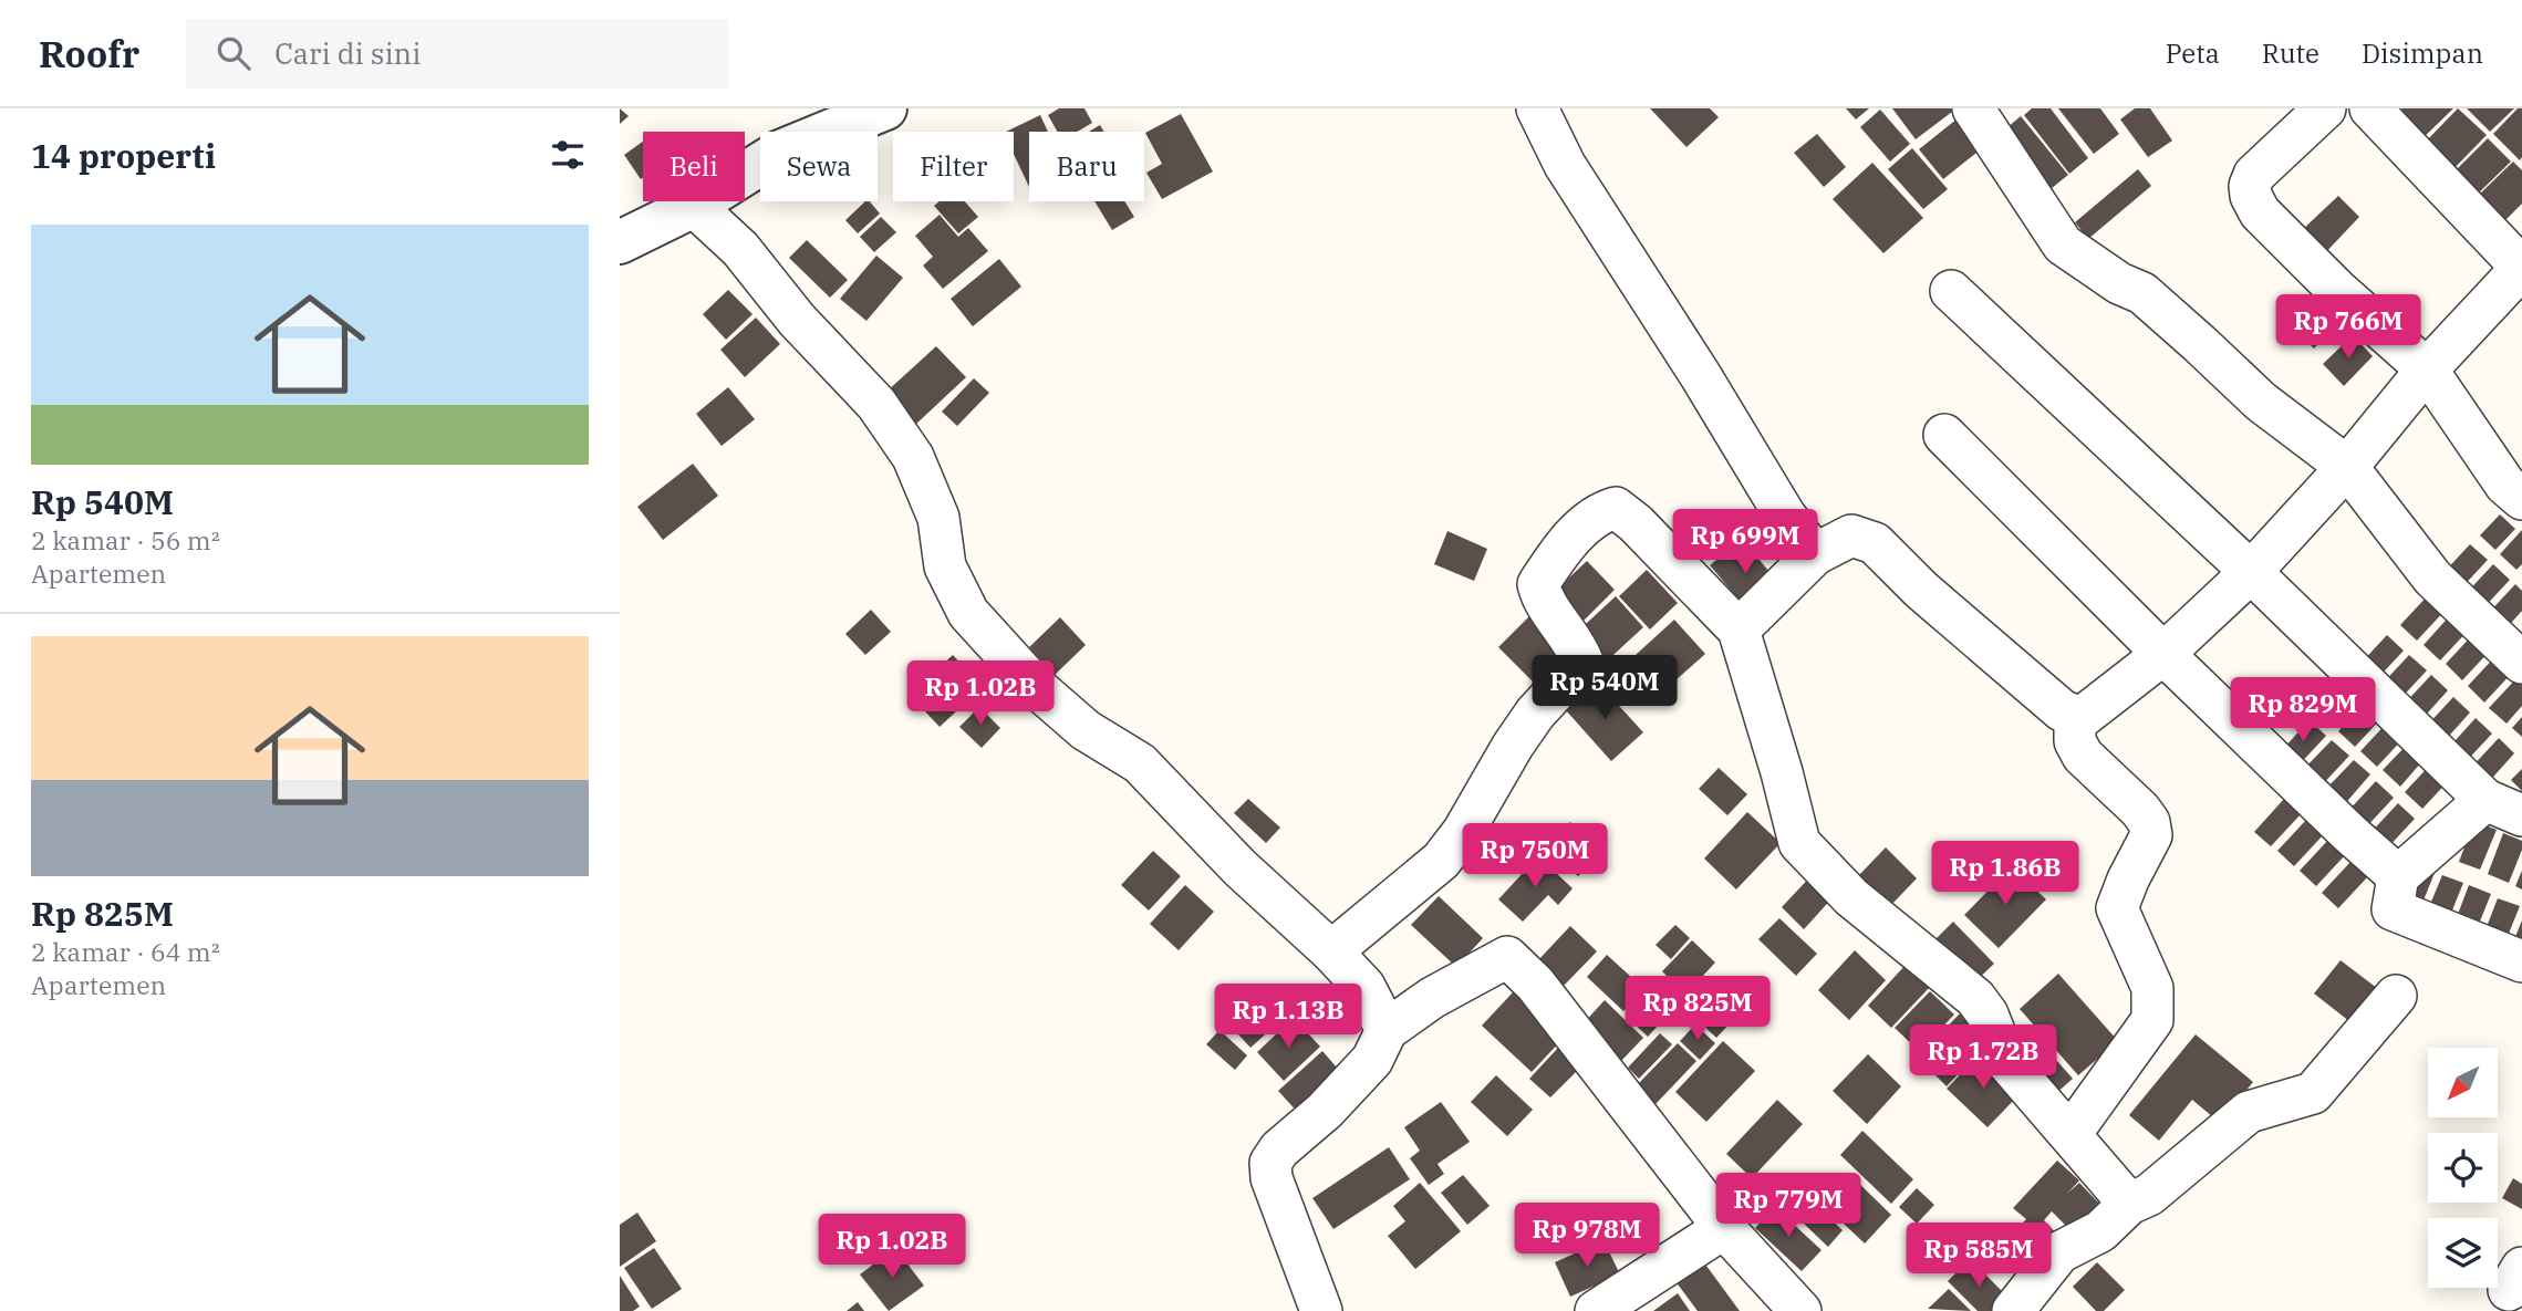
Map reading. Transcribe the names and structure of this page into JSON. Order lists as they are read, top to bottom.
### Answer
{
  "north": "bottom left",
  "page": {
    "header": "Roofr",
    "search": "Cari di sini",
    "nav": ["Peta", "Rute", "Disimpan"],
    "heading": "14 properti",
    "chip": [
      "Beli",
      "Sewa",
      "Filter",
      "Baru"
    ],
    "list": [
      {
        "name": "Rp 540M",
        "note": "2 kamar · 56 m² · Apartemen"
      },
      {
        "name": "Rp 825M",
        "note": "2 kamar · 64 m² · Apartemen"
      }
    ],
    "price": [
      "Rp 766M",
      "Rp 699M",
      "Rp 540M",
      "Rp 1.02B",
      "Rp 829M",
      "Rp 750M",
      "Rp 1.86B",
      "Rp 825M",
      "Rp 1.13B",
      "Rp 1.72B",
      "Rp 779M",
      "Rp 978M",
      "Rp 1.02B",
      "Rp 585M"
    ]
  }
}
